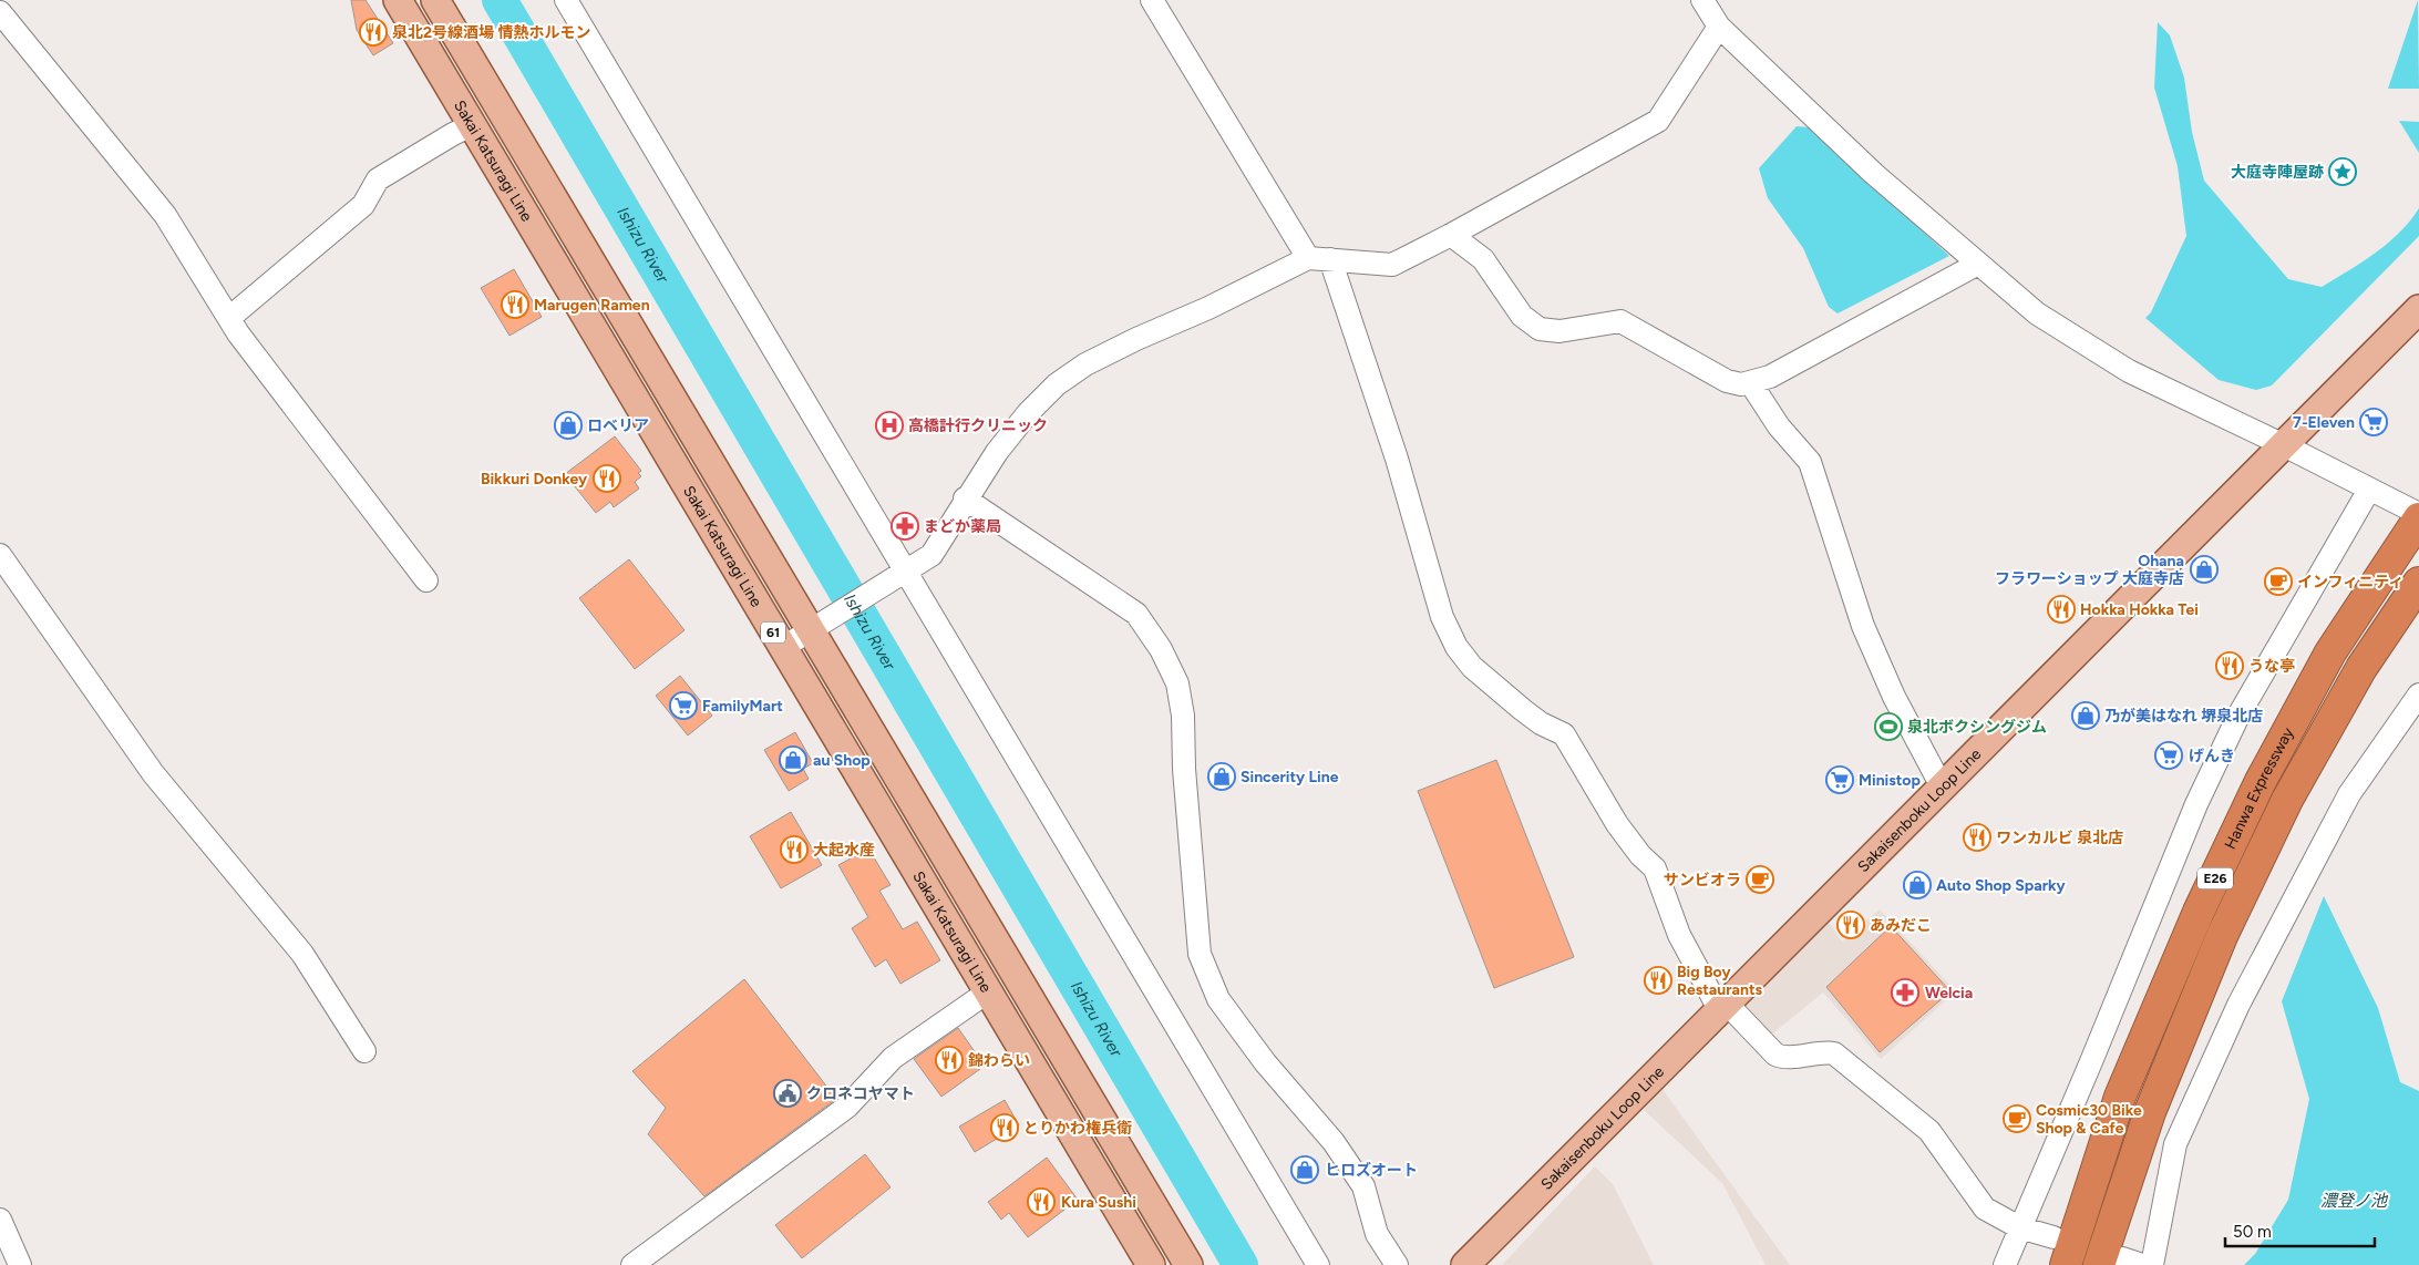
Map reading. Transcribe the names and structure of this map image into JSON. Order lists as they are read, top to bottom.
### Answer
{
  "streets": {
    "highway": ["Hanwa Expressway", "E26"],
    "main road": ["Sakai Katsuragi Line", "61", "Sakaisenboku Loop Line"]
  },
  "water": ["Ishizu River", "濃登ノ池"],
  "places": {
    "restaurant": [
      "泉北2号線酒場 情熱ホルモン",
      "Marugen Ramen",
      "Bikkuri Donkey",
      "Hokka Hokka Tei",
      "うな亭",
      "ワンカルビ 泉北店",
      "大起水産",
      "あみだこ",
      "Big Boy Restaurants",
      "錦わらい",
      "とりかわ権兵衛",
      "Kura Sushi"
    ],
    "place": ["大庭寺陣屋跡"],
    "supermarket": [
      "7-Eleven",
      "FamilyMart",
      "げんき",
      "Ministop"
    ],
    "shop": [
      "ロベリア",
      "Ohana フラワーショップ 大庭寺店",
      "乃が美はなれ 堺泉北店",
      "au Shop",
      "Sincerity Line",
      "Auto Shop Sparky",
      "ヒロズオート"
    ],
    "hospital": ["高橋計行クリニック"],
    "pharmacy": ["まどか薬局", "Welcia"],
    "cafe": ["インフィニティ", "サンビオラ", "Cosmic30 Bike Shop & Cafe"],
    "sports": ["泉北ボクシングジム"],
    "public building": ["クロネコヤマト"]
  },
  "scale_bar": "50 m"
}
